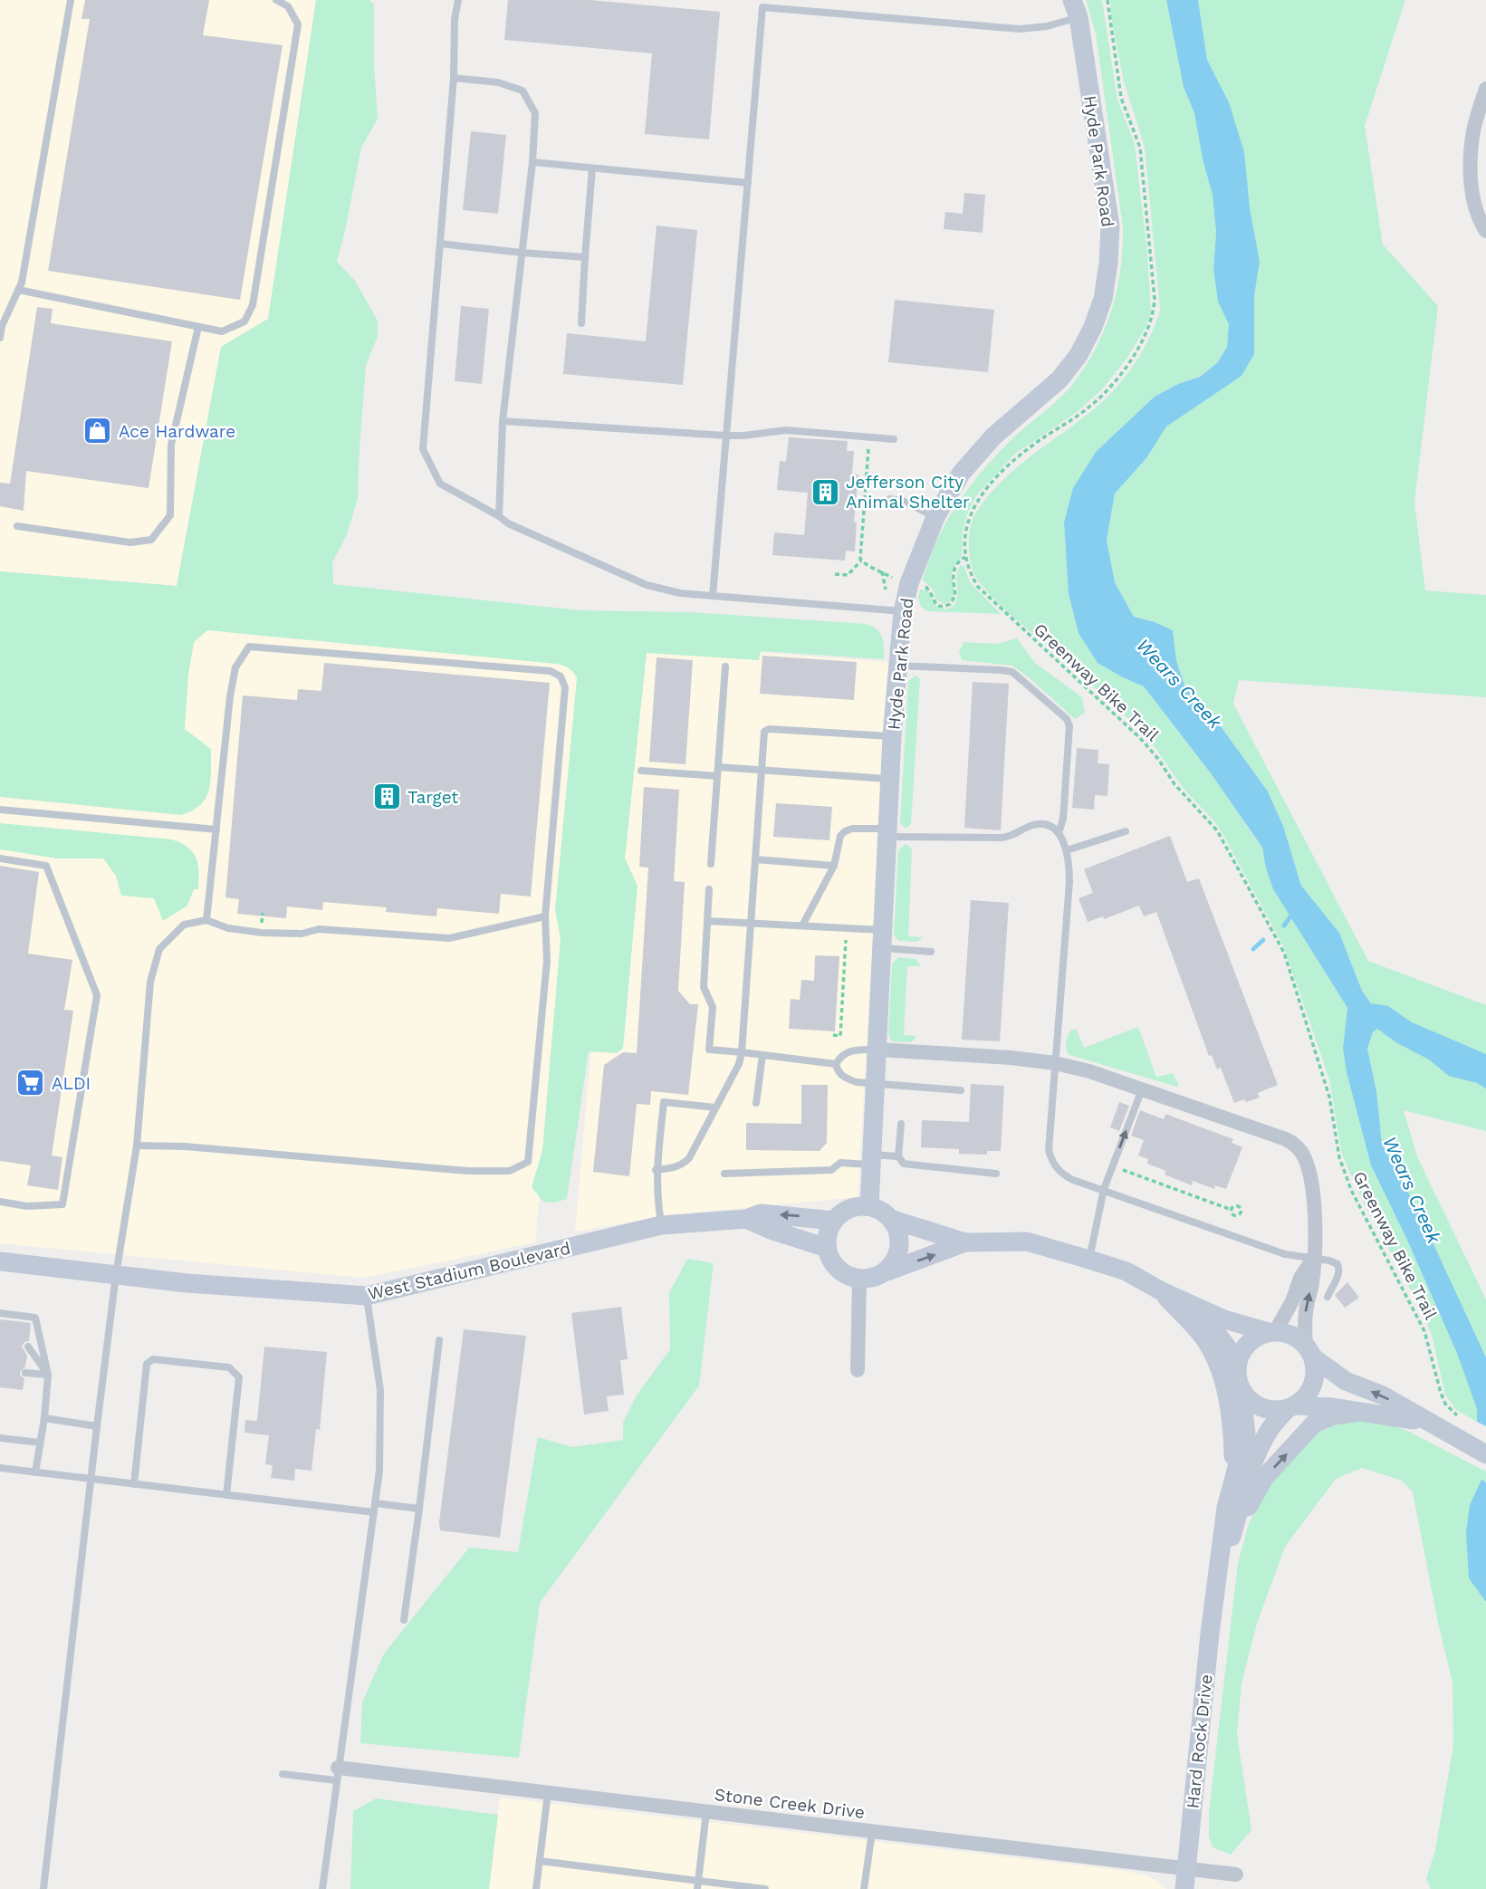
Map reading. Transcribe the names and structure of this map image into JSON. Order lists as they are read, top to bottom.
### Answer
{
  "streets": {
    "main road": ["Hyde Park Road", "West Stadium Boulevard", "Hard Rock Drive"],
    "street": ["Stone Creek Drive"],
    "path": ["Greenway Bike Trail"]
  },
  "crossings": [
    ["Hyde Park Road", "West Stadium Boulevard"],
    ["Hard Rock Drive", "Stone Creek Drive"]
  ],
  "water": ["Wears Creek"],
  "places": {
    "shop": ["Ace Hardware"],
    "building": ["Jefferson City Animal Shelter", "Target"],
    "supermarket": ["ALDI"]
  }
}
